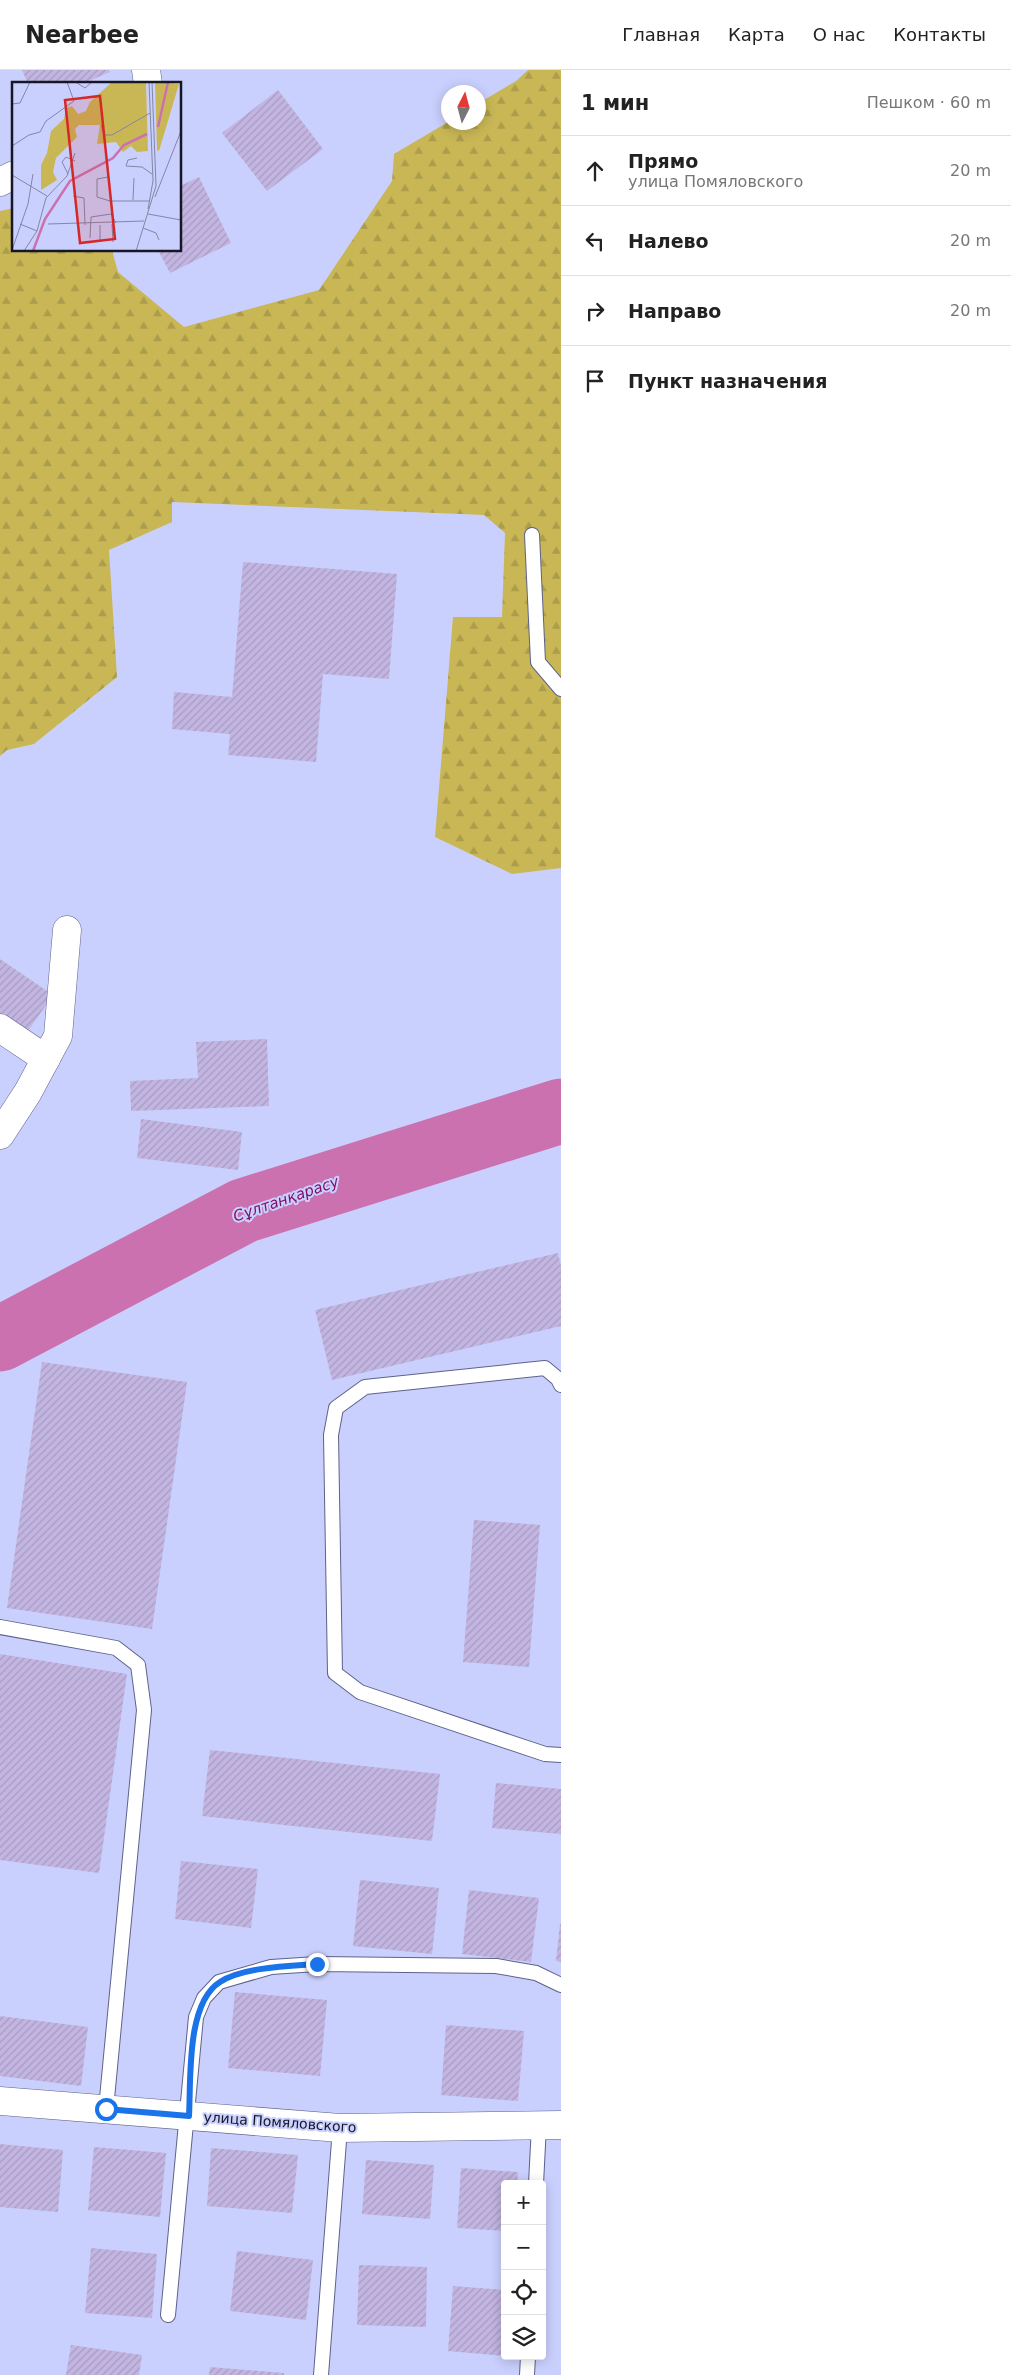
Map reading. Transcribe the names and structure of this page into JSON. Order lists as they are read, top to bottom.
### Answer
{
  "streets": {
    "street": ["улица Помяловского"]
  },
  "water": ["Сұлтанқарасу"],
  "north": "top",
  "page": {
    "header": "Nearbee",
    "nav": [
      "Главная",
      "Карта",
      "О нас",
      "Контакты"
    ],
    "heading": ["1 мин", "Пешком · 60 m"],
    "list": [
      ["Прямо", "улица Помяловского", "20 m"],
      ["Налево", "20 m"],
      ["Направо", "20 m"],
      "Пункт назначения"
    ],
    "map_buttons": ["+", "−"]
  }
}
